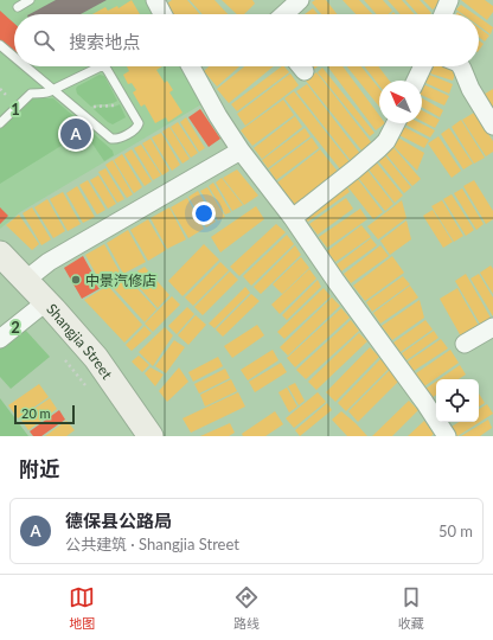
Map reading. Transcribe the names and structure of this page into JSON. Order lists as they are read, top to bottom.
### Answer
{
  "streets": {
    "street": ["Shangjia Street"]
  },
  "places": ["中景汽修店"],
  "scale_bar": "20 m",
  "north": "top left",
  "page": {
    "search": "搜索地点",
    "pins": "A",
    "scale": "20 m",
    "heading": "附近",
    "list": [
      {
        "mark": "A",
        "name": "德保县公路局",
        "note": "公共建筑 · Shangjia Street",
        "value": "50 m"
      }
    ],
    "nav": ["地图", "路线", "收藏"]
  },
  "grid": {
    "rows": ["1", "2"]
  }
}
